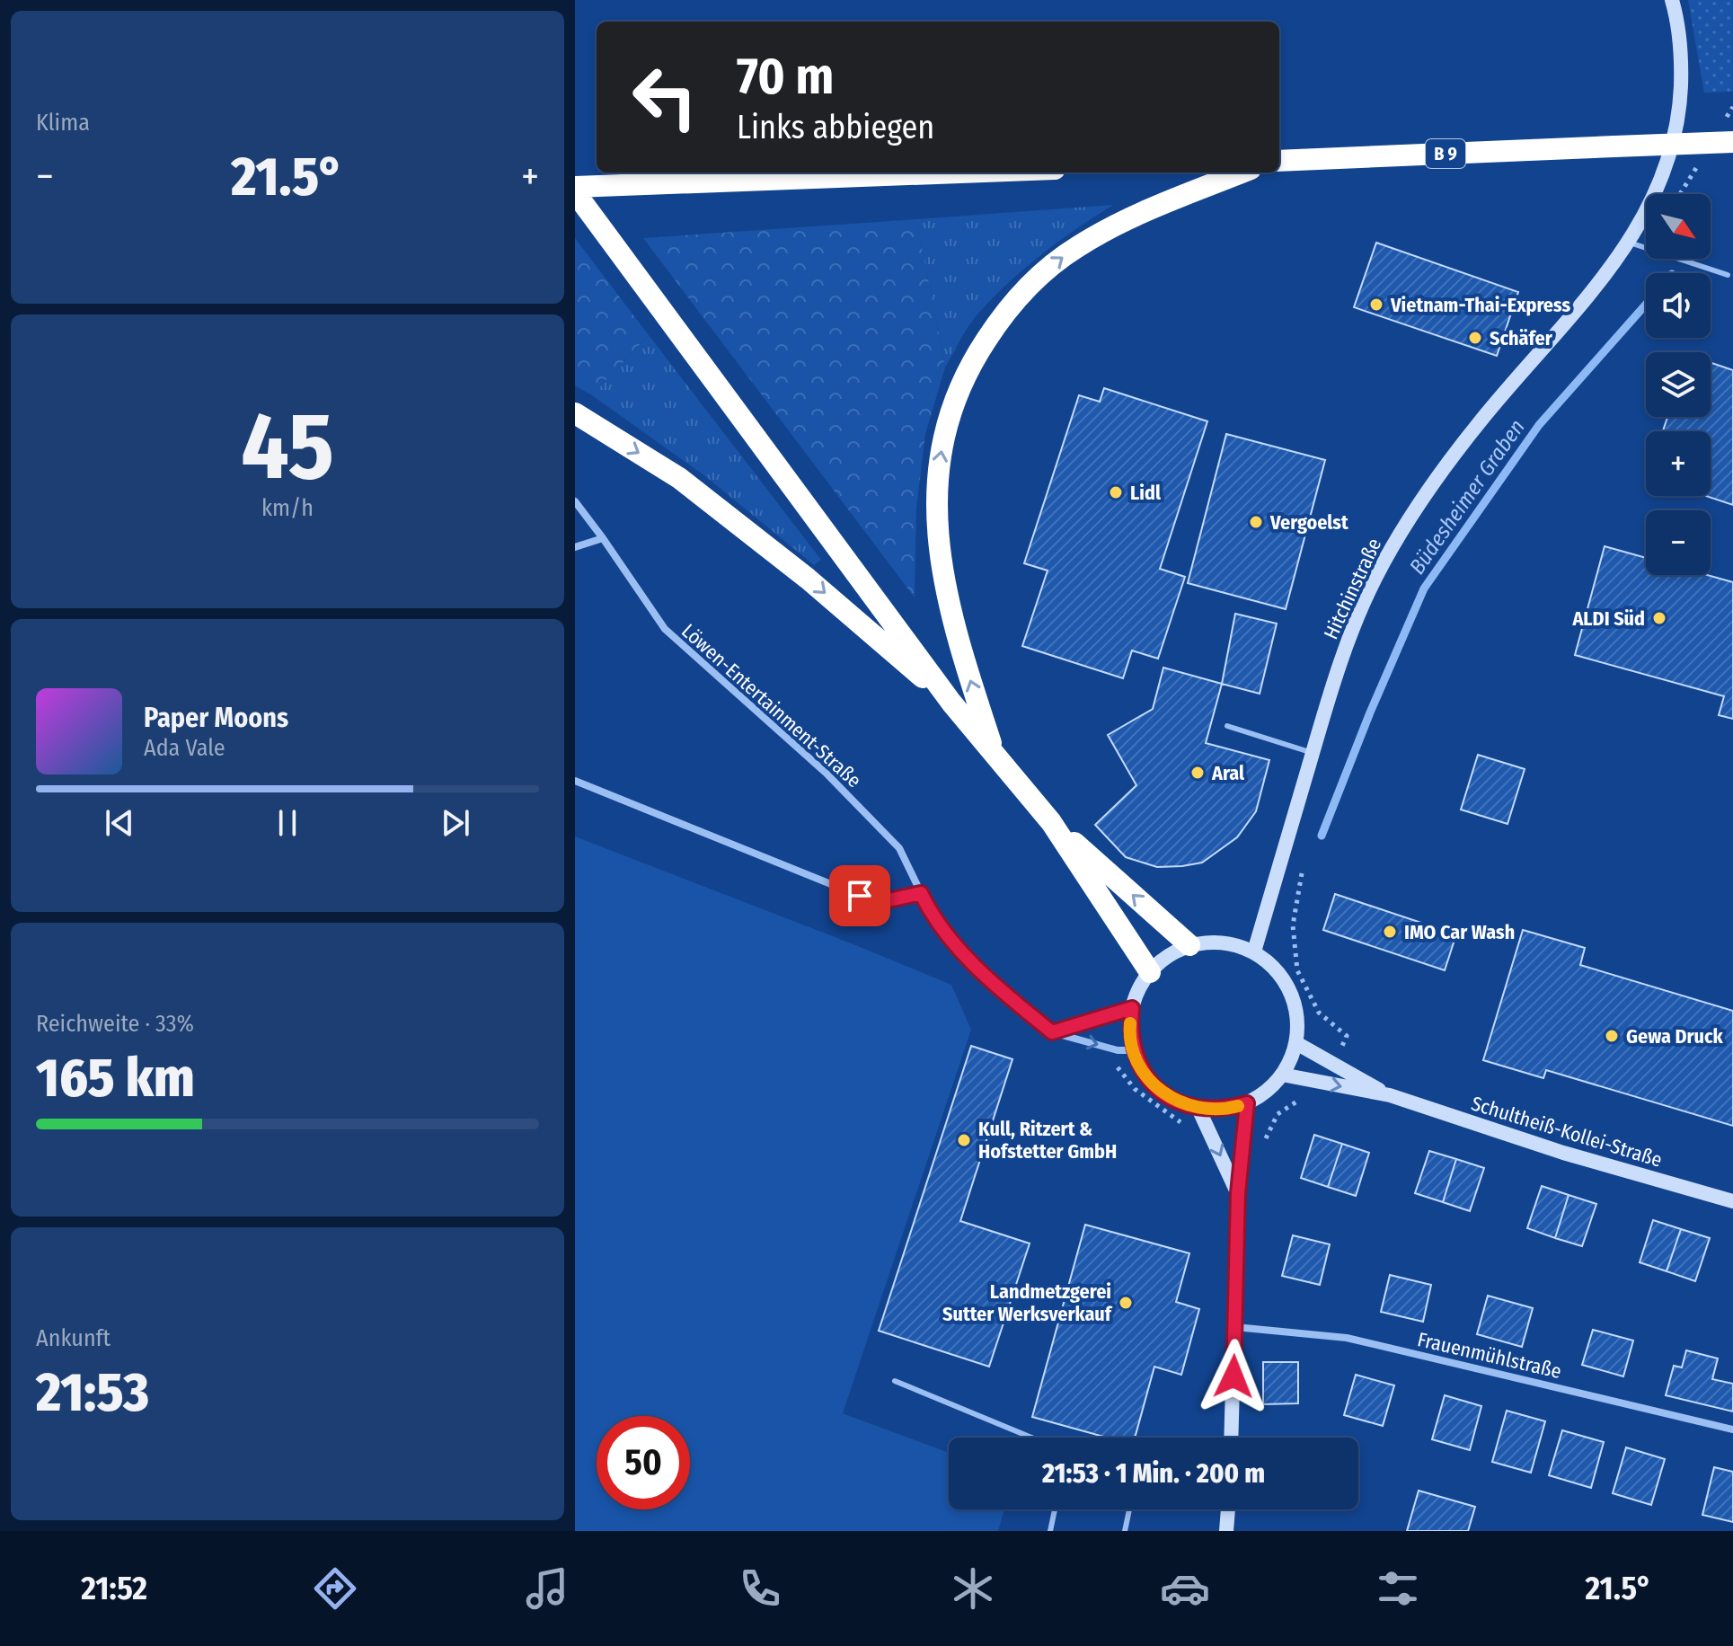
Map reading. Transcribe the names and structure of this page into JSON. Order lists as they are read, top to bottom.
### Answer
{
  "streets": {
    "highway": ["B 9"],
    "main road": ["Hitchinstraße", "Schultheiß-Kollei-Straße"],
    "street": ["Löwen-Entertainment-Straße", "Frauenmühlstraße"]
  },
  "crossings": [
    ["Hitchinstraße", "Löwen-Entertainment-Straße"],
    ["Hitchinstraße", "Schultheiß-Kollei-Straße"],
    ["Löwen-Entertainment-Straße", "Schultheiß-Kollei-Straße"]
  ],
  "water": ["Büdesheimer Graben"],
  "places": [
    "Vietnam-Thai-Express",
    "Schäfer",
    "Lidl",
    "Vergoelst",
    "ALDI Süd",
    "Aral",
    "IMO Car Wash",
    "Gewa Druck",
    "Kull, Ritzert & Hofstetter GmbH",
    "Landmetzgerei Sutter Werksverkauf"
  ],
  "north": "bottom right",
  "page": {
    "tile": [
      "Klima",
      ["45", "km/h"],
      ["Reichweite · 33%", "165 km"],
      ["Ankunft", "21:53"]
    ],
    "turn": ["70 m", "Links abbiegen"],
    "heat": ["−", "21.5°", "+"],
    "map_buttons": ["+", "−"],
    "song": ["Paper Moons", "Ada Vale"],
    "limit": "50",
    "trip": "21:53 · 1 Min. · 200 m",
    "tabs": ["21:52", "21.5°"]
  }
}
